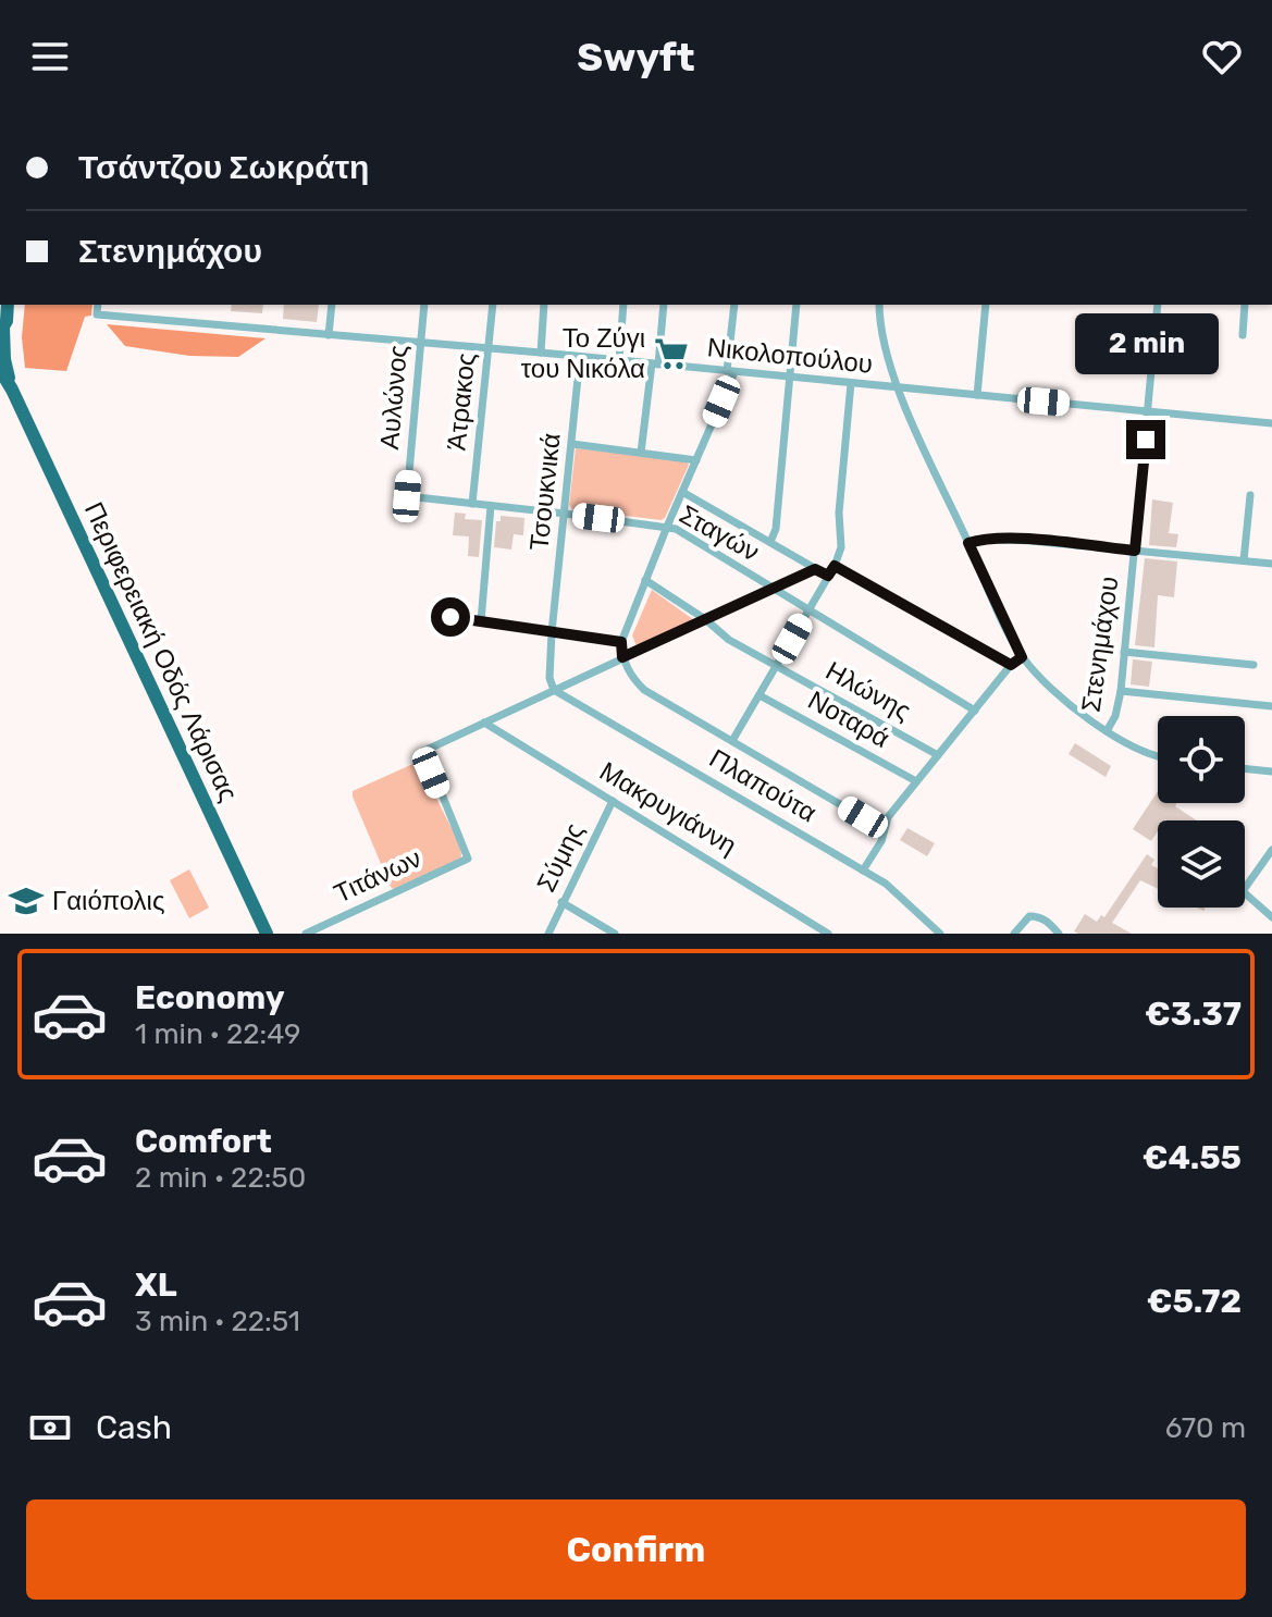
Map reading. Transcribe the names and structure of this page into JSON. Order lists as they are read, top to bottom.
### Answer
{
  "streets": {
    "highway": ["Περιφερειακή Οδός Λάρισας"],
    "street": [
      "Νικολοπούλου",
      "Αυλώνος",
      "Άτρακος",
      "Τσουκνικά",
      "Σταγών",
      "Στενημάχου",
      "Ηλώνης",
      "Νοταρά",
      "Πλαπούτα",
      "Μακρυγιάννη",
      "Σύμης",
      "Τιτάνων"
    ]
  },
  "crossings": [
    ["Νικολοπούλου", "Αυλώνος"],
    ["Νικολοπούλου", "Άτρακος"],
    ["Νικολοπούλου", "Τσουκνικά"],
    ["Νικολοπούλου", "Στενημάχου"],
    ["Αυλώνος", "Σταγών"],
    ["Άτρακος", "Σταγών"],
    ["Τσουκνικά", "Σταγών"],
    ["Τσουκνικά", "Πλαπούτα"],
    ["Μακρυγιάννη", "Σύμης"],
    ["Μακρυγιάννη", "Τιτάνων"]
  ],
  "places": {
    "supermarket": ["Το Ζύγι του Νικόλα"],
    "school or university": ["Γαιόπολις"]
  },
  "page": {
    "header": "Swyft",
    "banner": ["Τσάντζου Σωκράτη", "Στενημάχου"],
    "bubble": "2 min",
    "list": [
      {
        "name": "Economy",
        "note": "1 min · 22:49",
        "value": "€3.37"
      },
      {
        "name": "Comfort",
        "note": "2 min · 22:50",
        "value": "€4.55"
      },
      {
        "name": "XL",
        "note": "3 min · 22:51",
        "value": "€5.72"
      }
    ],
    "pay": ["Cash", "670 m"],
    "buttons": "Confirm"
  }
}
